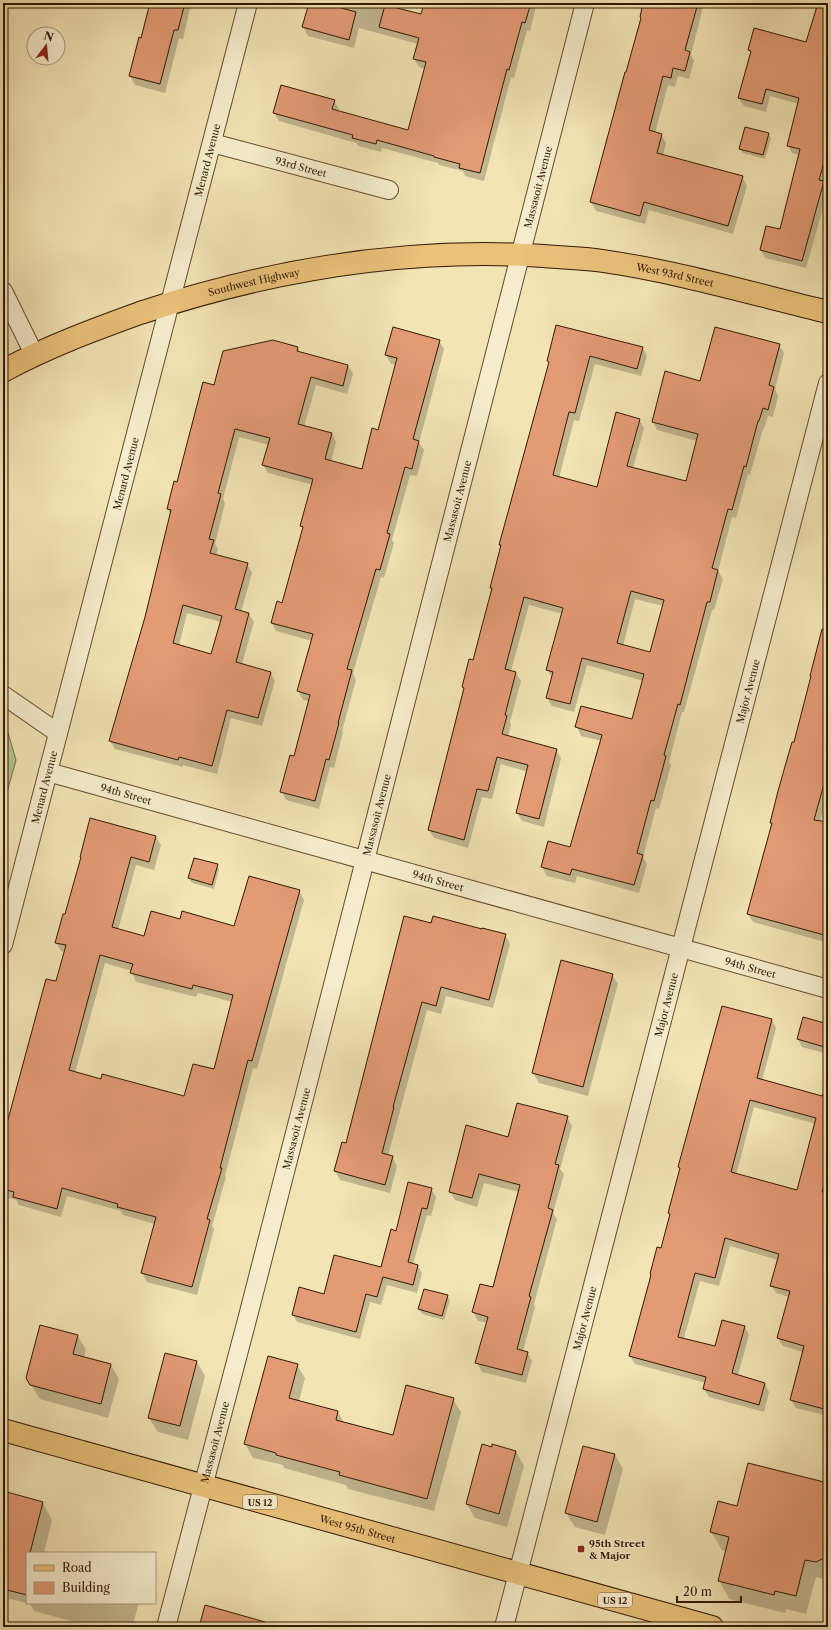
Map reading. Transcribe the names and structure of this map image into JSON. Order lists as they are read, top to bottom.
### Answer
{
  "streets": {
    "main road": [
      "West 93rd Street",
      "Southwest Highway",
      "US 12",
      "West 95th Street"
    ],
    "street": [
      "Menard Avenue",
      "93rd Street",
      "Massasoit Avenue",
      "Major Avenue",
      "94th Street"
    ]
  },
  "crossings": [
    ["Menard Avenue", "93rd Street"],
    ["Menard Avenue", "Southwest Highway"],
    ["Menard Avenue", "94th Street"],
    ["Massasoit Avenue", "West 93rd Street"],
    ["Massasoit Avenue", "Southwest Highway"],
    ["Massasoit Avenue", "94th Street"],
    ["Massasoit Avenue", "West 95th Street"],
    ["West 93rd Street", "Southwest Highway"],
    ["Major Avenue", "94th Street"],
    ["Major Avenue", "West 95th Street"]
  ],
  "places": {
    "transit": ["95th Street & Major"]
  },
  "legend": ["Road", "Building"],
  "scale_bar": "20 m",
  "north": "top"
}
